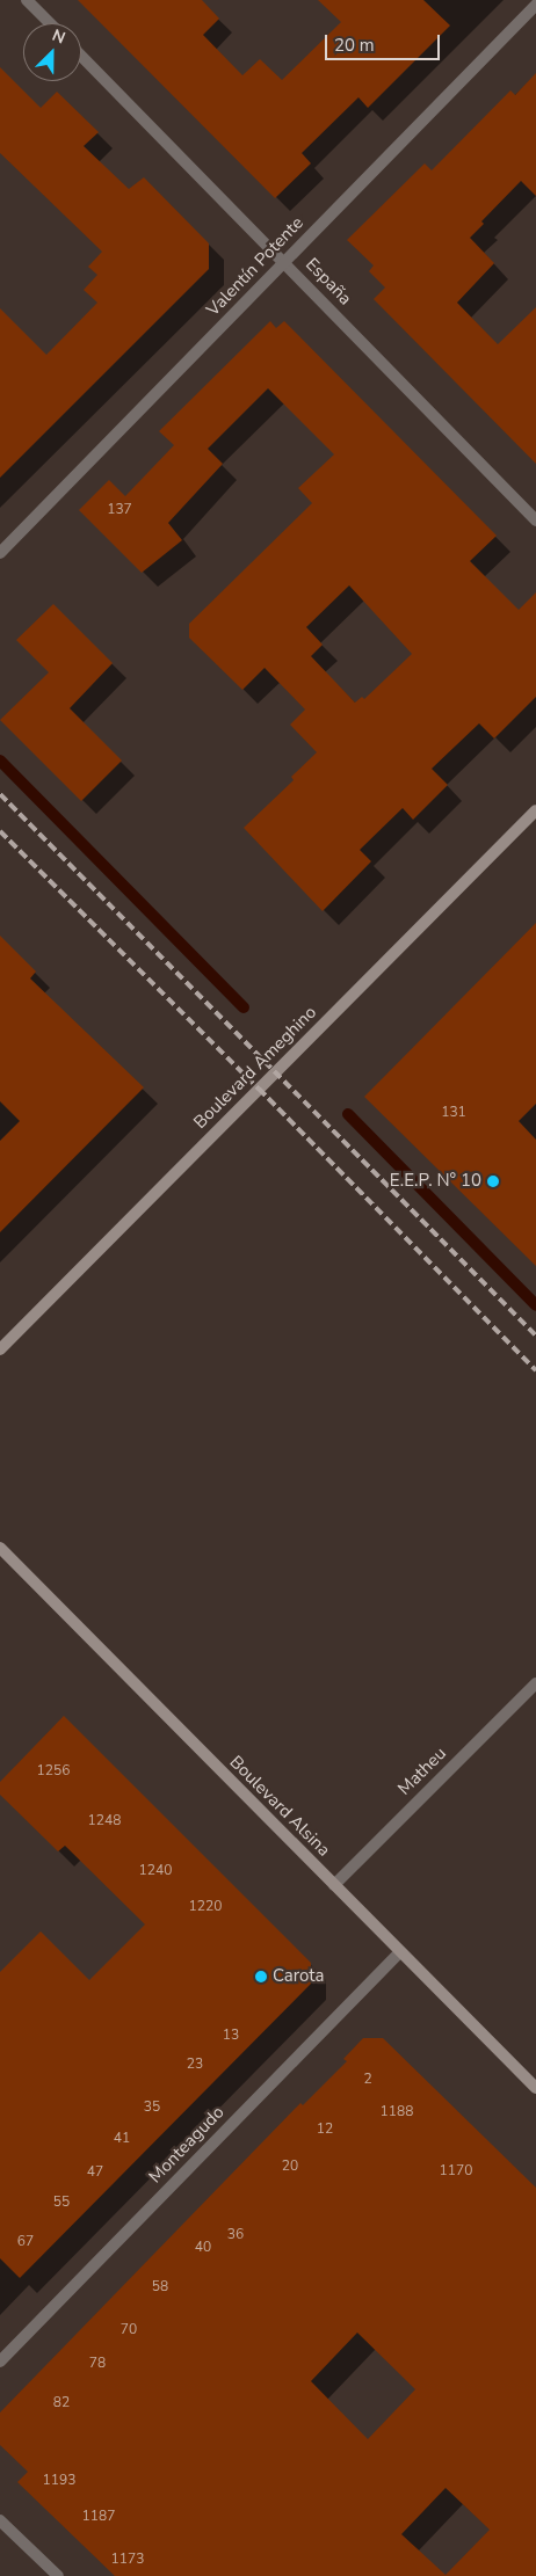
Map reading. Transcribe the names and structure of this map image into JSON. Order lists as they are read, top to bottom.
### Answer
{
  "streets": {
    "main road": ["Boulevard Ameghino", "Boulevard Alsina"],
    "street": [
      "Valentín Potente",
      "España",
      "Matheu",
      "Monteagudo"
    ]
  },
  "crossings": [
    ["Valentín Potente", "España"],
    ["Matheu", "Boulevard Alsina"],
    ["Boulevard Alsina", "Monteagudo"]
  ],
  "places": ["E.E.P. N° 10", "Carota"],
  "house_numbers": [
    "137",
    "131",
    "1256",
    "1248",
    "1240",
    "1220",
    "13",
    "23",
    "2",
    "35",
    "1188",
    "12",
    "41",
    "20",
    "1170",
    "47",
    "55",
    "36",
    "67",
    "40",
    "58",
    "70",
    "78",
    "82",
    "1193",
    "1187",
    "1173"
  ],
  "scale_bar": "20 m",
  "north": "top right"
}
